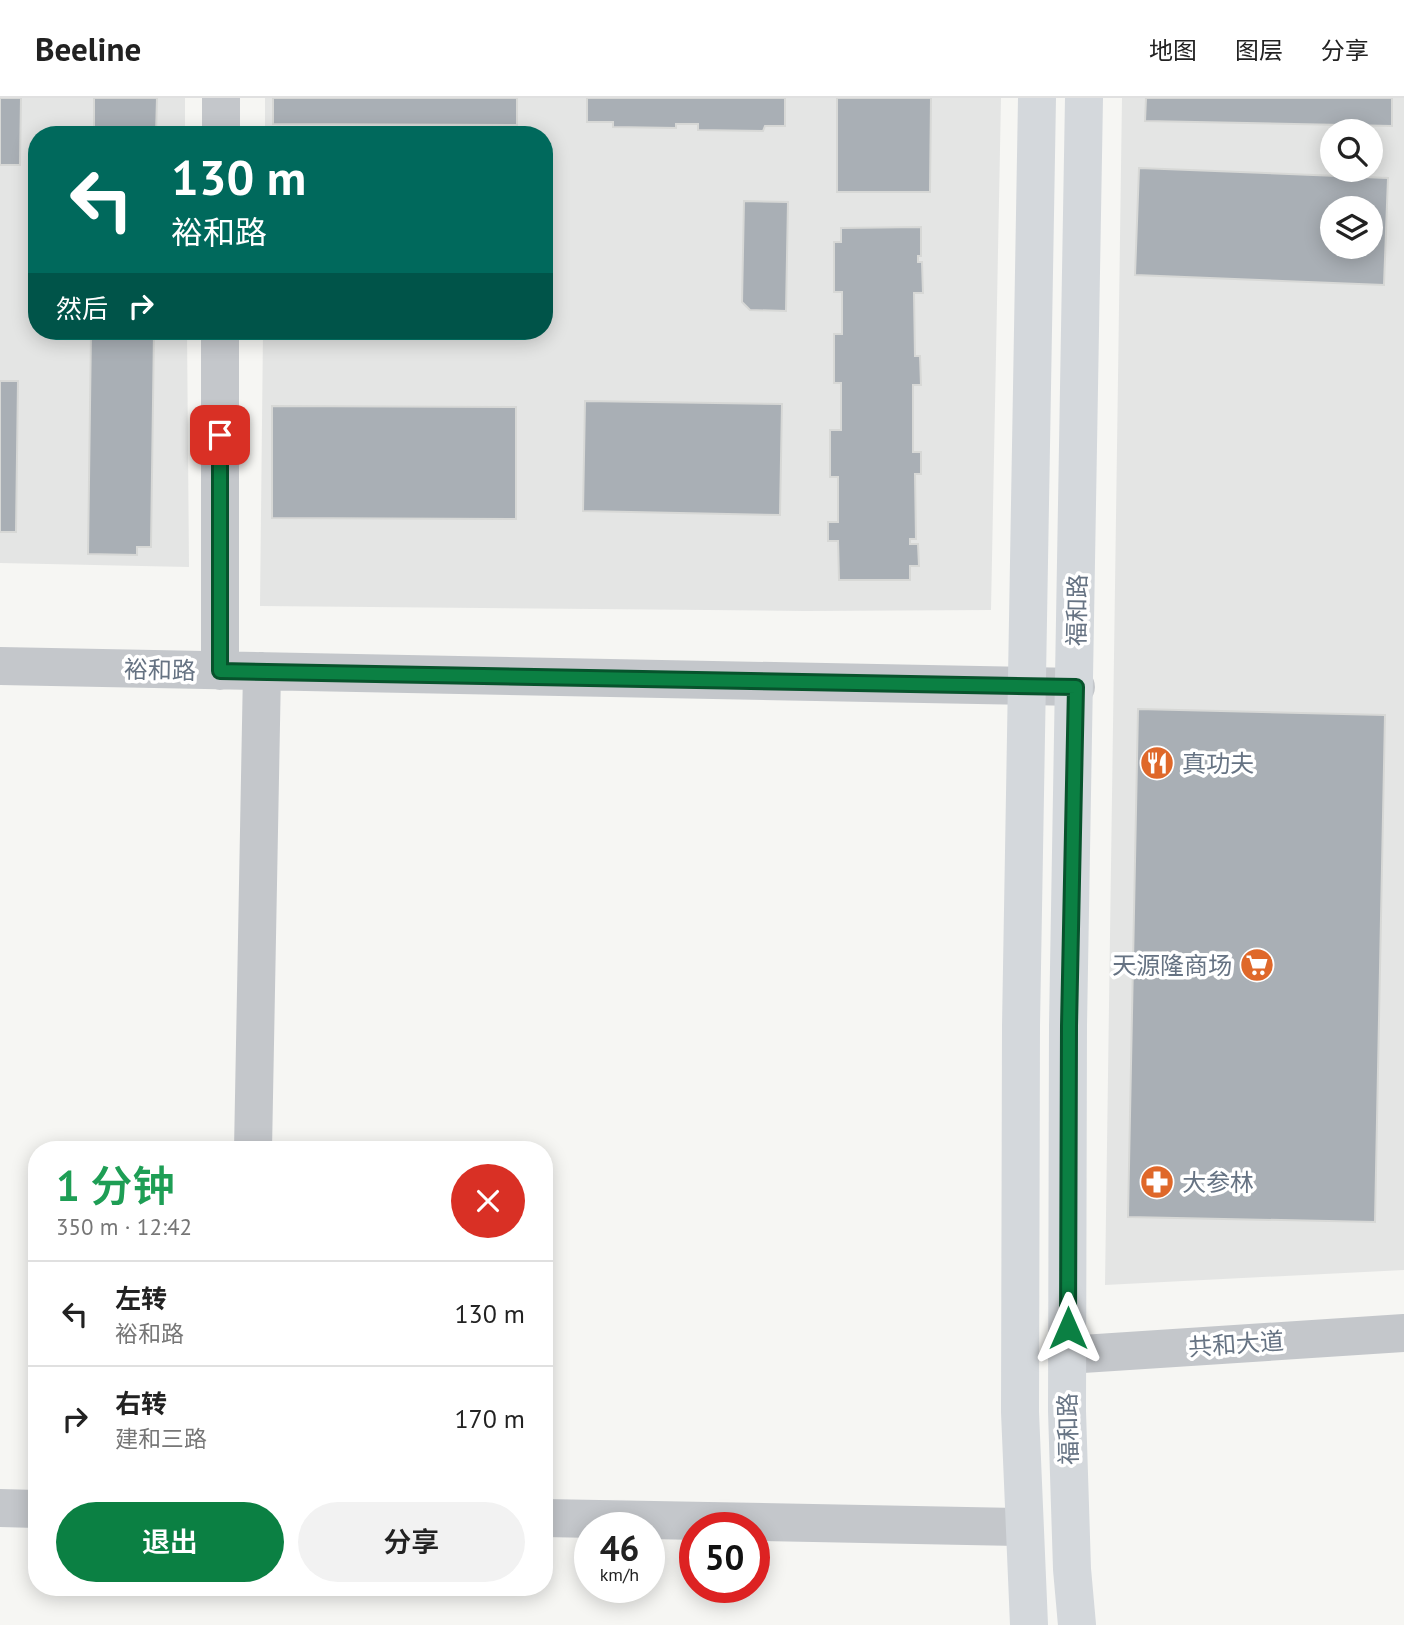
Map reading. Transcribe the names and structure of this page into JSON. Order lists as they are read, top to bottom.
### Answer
{
  "streets": {
    "main road": ["福和路"],
    "street": ["裕和路", "共和大道"]
  },
  "crossings": [
    ["福和路", "裕和路"],
    ["福和路", "共和大道"]
  ],
  "places": {
    "restaurant": ["真功夫"],
    "supermarket": ["天源隆商场"],
    "pharmacy": ["大参林"]
  },
  "page": {
    "header": "Beeline",
    "nav": ["地图", "图层", "分享"],
    "turn": ["130 m", "裕和路"],
    "then": "然后",
    "heading": ["1 分钟", "350 m · 12:42"],
    "list": [
      {
        "name": "左转",
        "note": "裕和路",
        "value": "130 m"
      },
      {
        "name": "右转",
        "note": "建和三路",
        "value": "170 m"
      }
    ],
    "buttons": ["退出", "分享"],
    "speed": "46 km/h",
    "limit": "50"
  }
}
